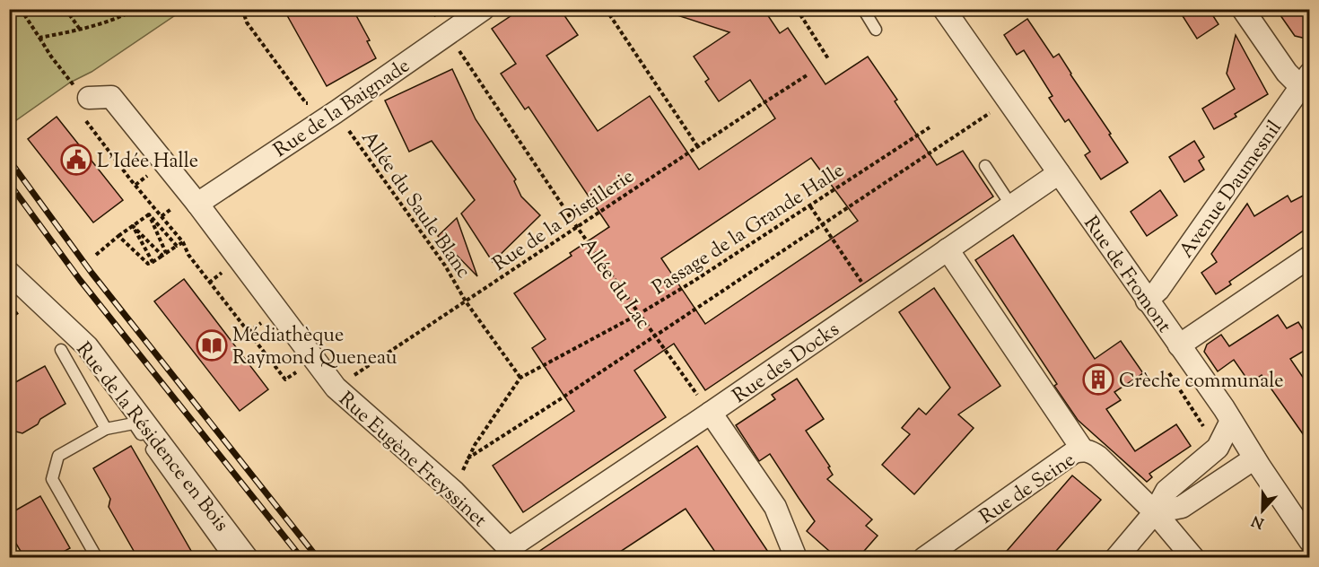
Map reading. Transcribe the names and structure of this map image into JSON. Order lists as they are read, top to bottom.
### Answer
{
  "streets": {
    "street": [
      "Rue de la Baignade",
      "Avenue Daumesnil",
      "Rue de Fromont",
      "Rue des Docks",
      "Rue de la Résidence en Bois",
      "Rue Eugène Freyssinet",
      "Rue de Seine"
    ],
    "path": [
      "Allée du Saule Blanc",
      "Rue de la Distillerie",
      "Passage de la Grande Halle",
      "Allée du Lac"
    ]
  },
  "crossings": [
    ["Rue de la Baignade", "Allée du Saule Blanc"],
    ["Rue de la Baignade", "Allée du Lac"],
    ["Rue de la Baignade", "Rue Eugène Freyssinet"],
    ["Avenue Daumesnil", "Rue de Fromont"],
    ["Allée du Saule Blanc", "Rue de la Distillerie"],
    ["Allée du Saule Blanc", "Passage de la Grande Halle"],
    ["Rue de la Distillerie", "Allée du Lac"],
    ["Rue de la Distillerie", "Rue Eugène Freyssinet"],
    ["Passage de la Grande Halle", "Allée du Lac"],
    ["Rue de Fromont", "Rue des Docks"],
    ["Allée du Lac", "Rue des Docks"],
    ["Rue des Docks", "Rue Eugène Freyssinet"]
  ],
  "places": {
    "public building": ["L'Idée Halle"],
    "library": ["Médiathèque Raymond Queneau"],
    "building": ["Crèche communale"]
  },
  "north": "bottom"
}
